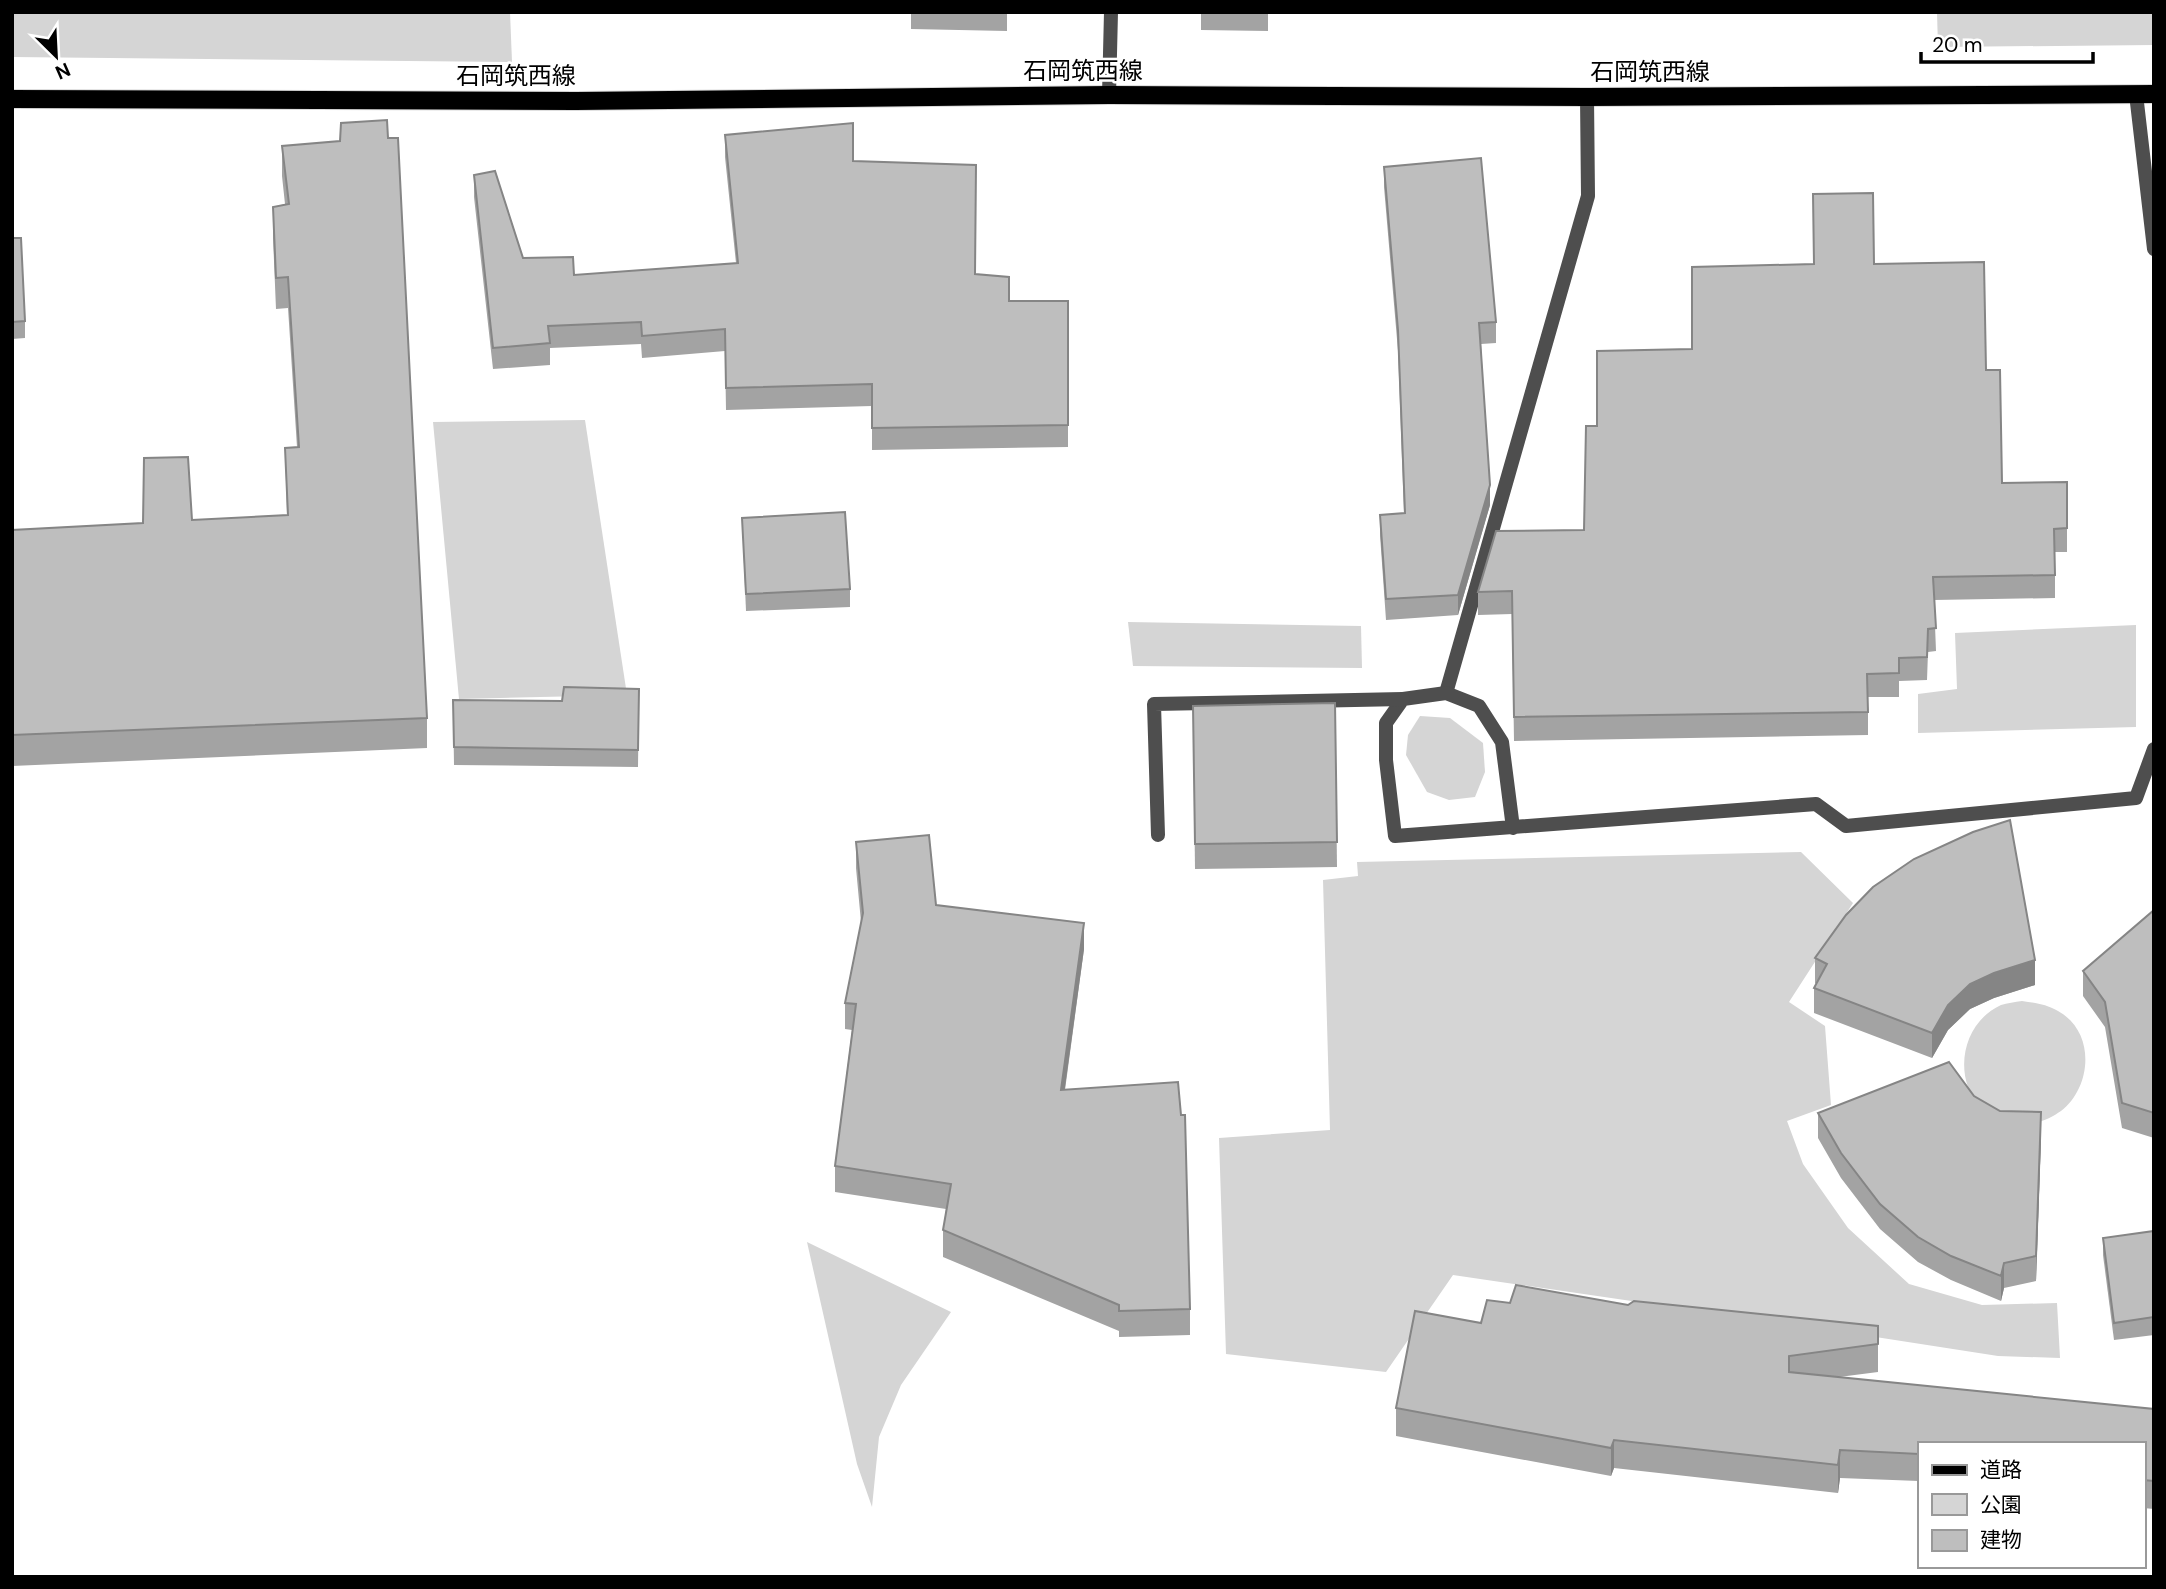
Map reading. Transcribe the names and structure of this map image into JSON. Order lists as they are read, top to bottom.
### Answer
{
  "streets": {
    "main road": ["石岡筑西線"]
  },
  "legend": ["道路", "公園", "建物"],
  "scale_bar": "20 m",
  "north": "bottom right"
}
